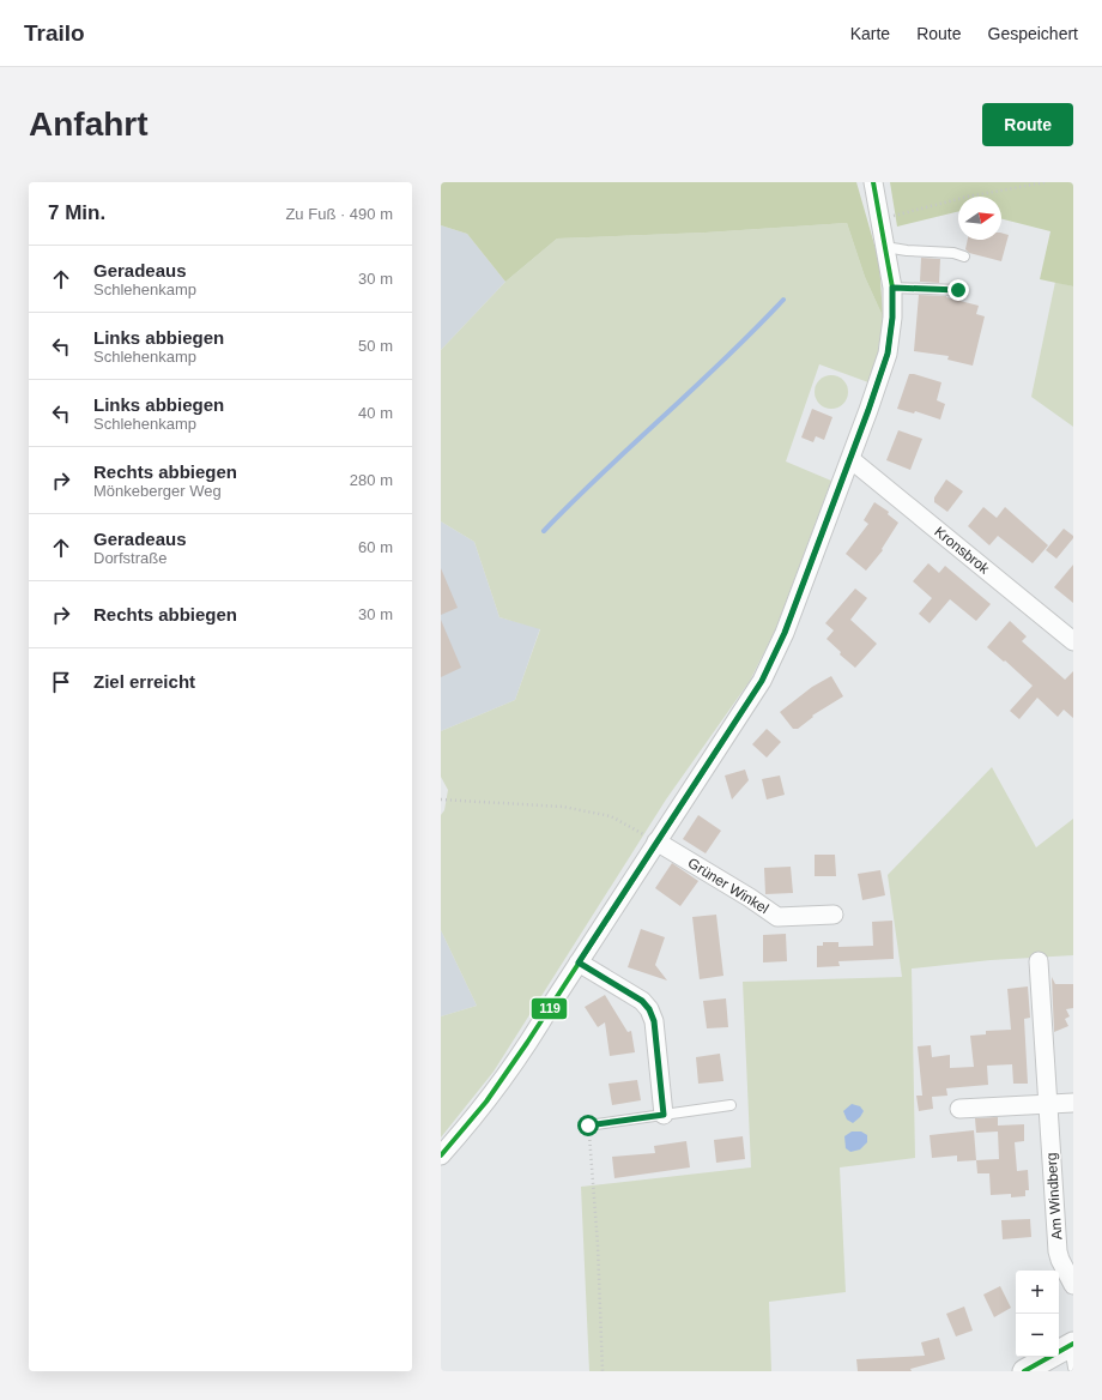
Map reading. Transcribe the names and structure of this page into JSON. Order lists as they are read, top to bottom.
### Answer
{
  "streets": {
    "street": ["Kronsbrok", "Grüner Winkel", "Am Windberg"]
  },
  "lines": ["transit line 119"],
  "north": "right",
  "page": {
    "header": "Trailo",
    "nav": ["Karte", "Route", "Gespeichert"],
    "buttons": "Route",
    "title": "Anfahrt",
    "heading": ["7 Min.", "Zu Fuß · 490 m"],
    "list": [
      ["Geradeaus", "Schlehenkamp", "30 m"],
      ["Links abbiegen", "Schlehenkamp", "50 m"],
      ["Links abbiegen", "Schlehenkamp", "40 m"],
      ["Rechts abbiegen", "Mönkeberger Weg", "280 m"],
      ["Geradeaus", "Dorfstraße", "60 m"],
      ["Rechts abbiegen", "30 m"],
      "Ziel erreicht"
    ],
    "map_buttons": ["+", "−"]
  }
}
